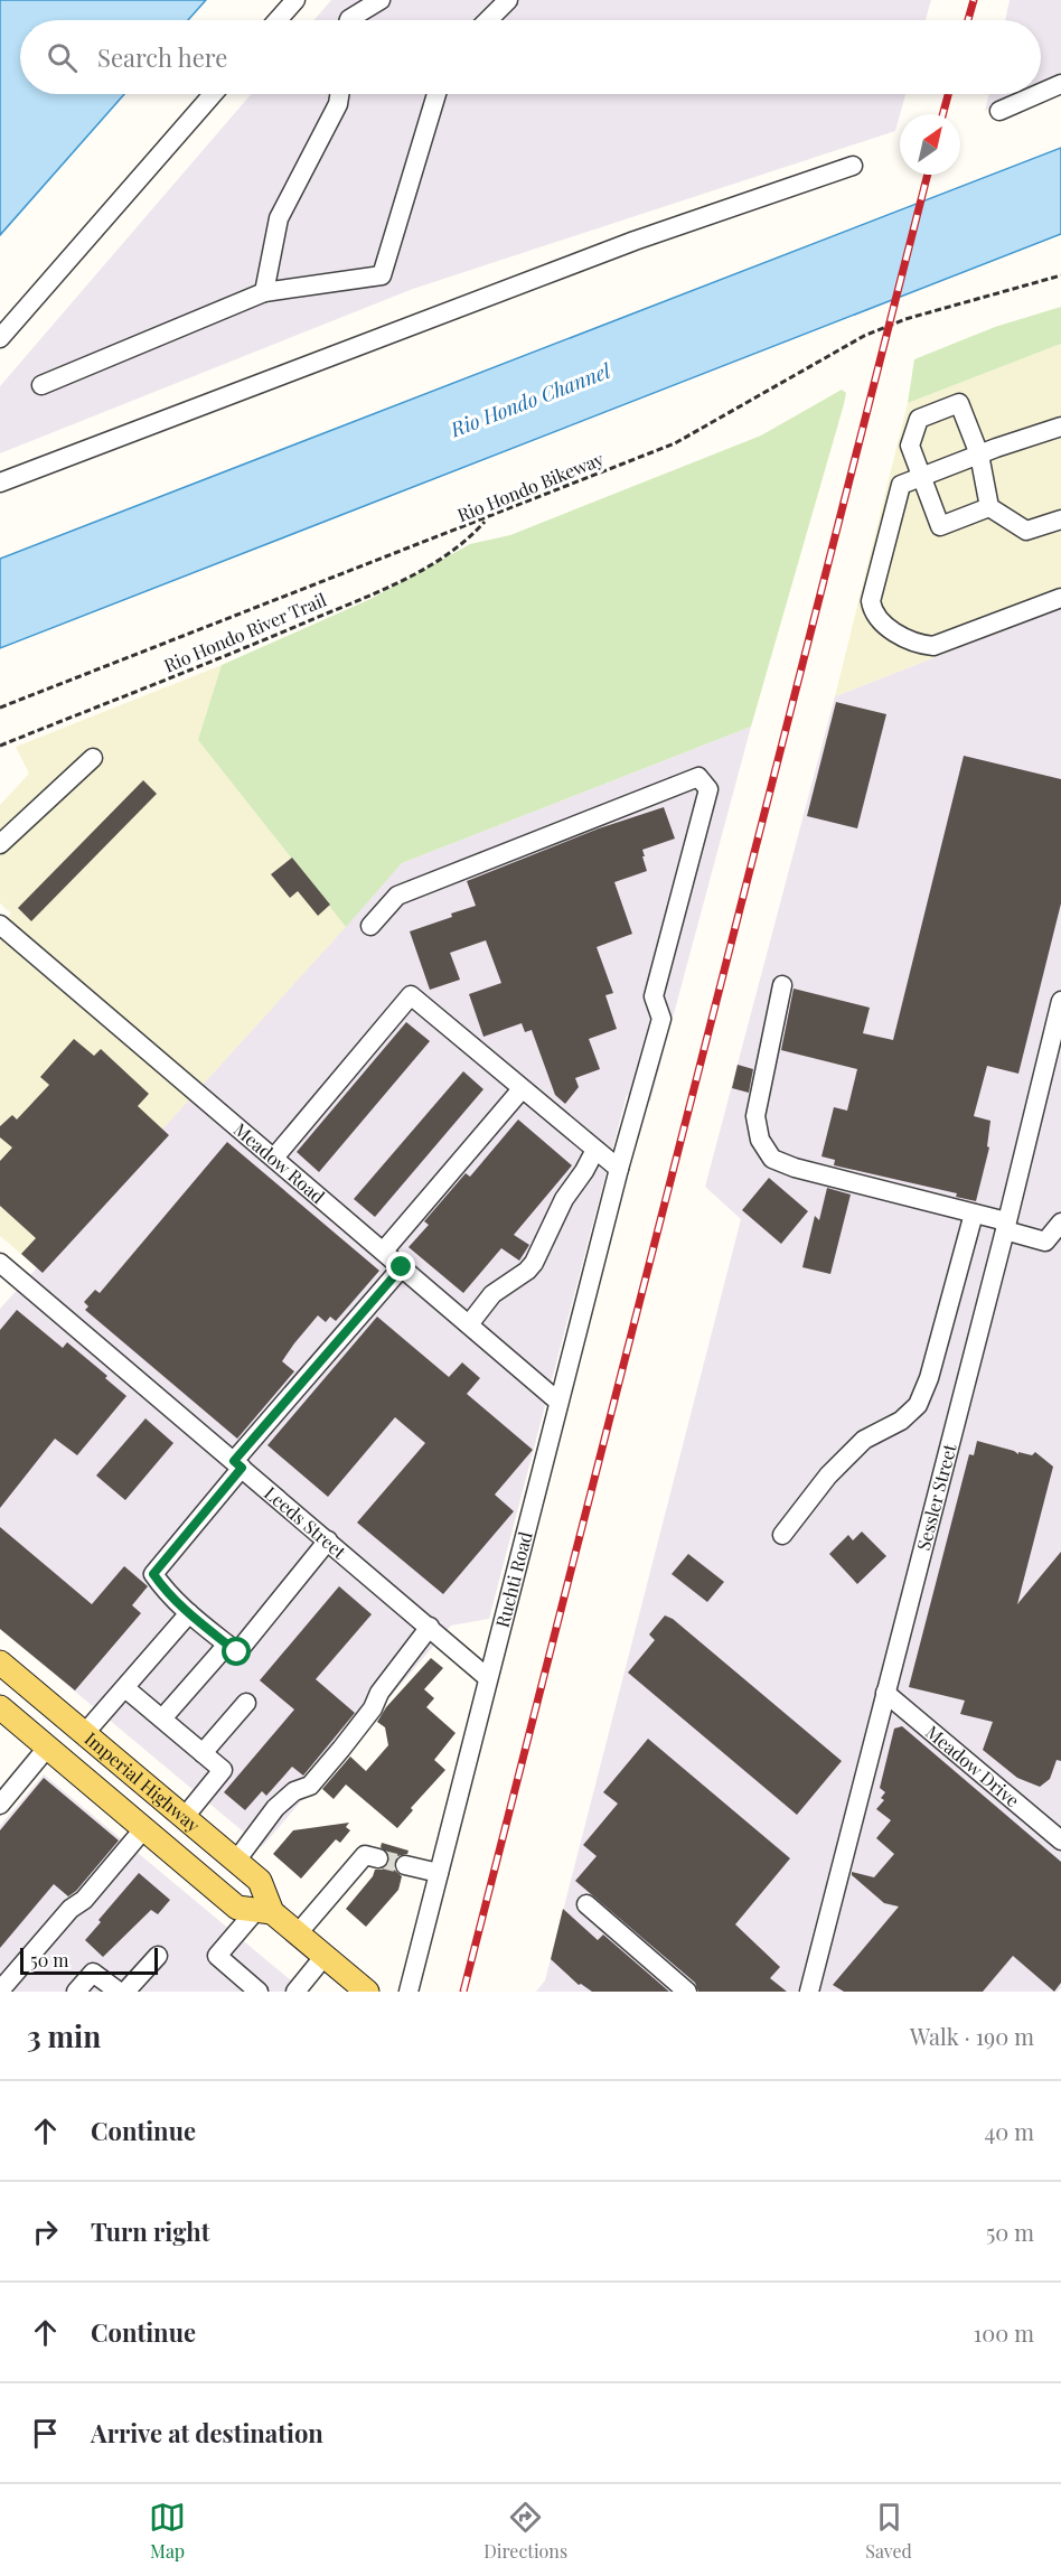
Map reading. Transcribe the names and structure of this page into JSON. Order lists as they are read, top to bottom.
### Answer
{
  "streets": {
    "main road": ["Imperial Highway"],
    "street": [
      "Meadow Road",
      "Sessler Street",
      "Leeds Street",
      "Ruchti Road",
      "Meadow Drive"
    ],
    "path": ["Rio Hondo Bikeway", "Rio Hondo River Trail"]
  },
  "crossings": [
    ["Rio Hondo Bikeway", "Rio Hondo River Trail"],
    ["Meadow Road", "Ruchti Road"],
    ["Sessler Street", "Meadow Drive"],
    ["Leeds Street", "Ruchti Road"]
  ],
  "water": ["Rio Hondo Channel"],
  "scale_bar": "50 m",
  "north": "top right",
  "page": {
    "search": "Search here",
    "scale": "50 m",
    "heading": ["3 min", "Walk · 190 m"],
    "list": [
      ["Continue", "40 m"],
      ["Turn right", "50 m"],
      ["Continue", "100 m"],
      "Arrive at destination"
    ],
    "nav": ["Map", "Directions", "Saved"]
  }
}
